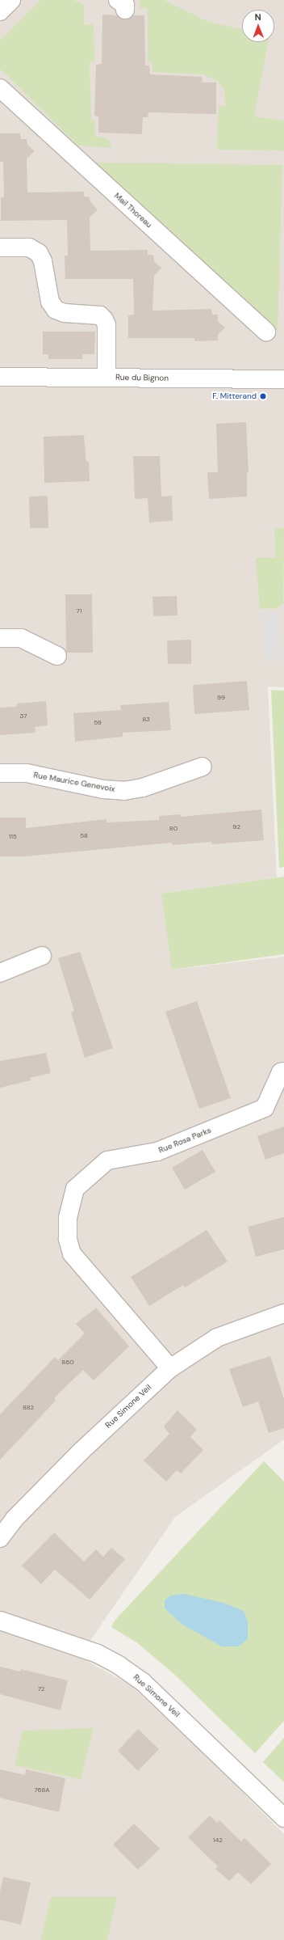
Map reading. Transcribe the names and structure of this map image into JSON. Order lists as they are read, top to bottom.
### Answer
{
  "streets": {
    "street": [
      "Mail Thoreau",
      "Rue du Bignon",
      "Rue Maurice Genevoix",
      "Rue Rosa Parks",
      "Rue Simone Veil"
    ]
  },
  "crossings": [
    ["Rue Rosa Parks", "Rue Simone Veil"]
  ],
  "places": ["F. Mitterand"],
  "house_numbers": [
    "71",
    "99",
    "37",
    "83",
    "59",
    "92",
    "80",
    "58",
    "115",
    "860",
    "882",
    "72",
    "768A",
    "142"
  ],
  "north": "top"
}
